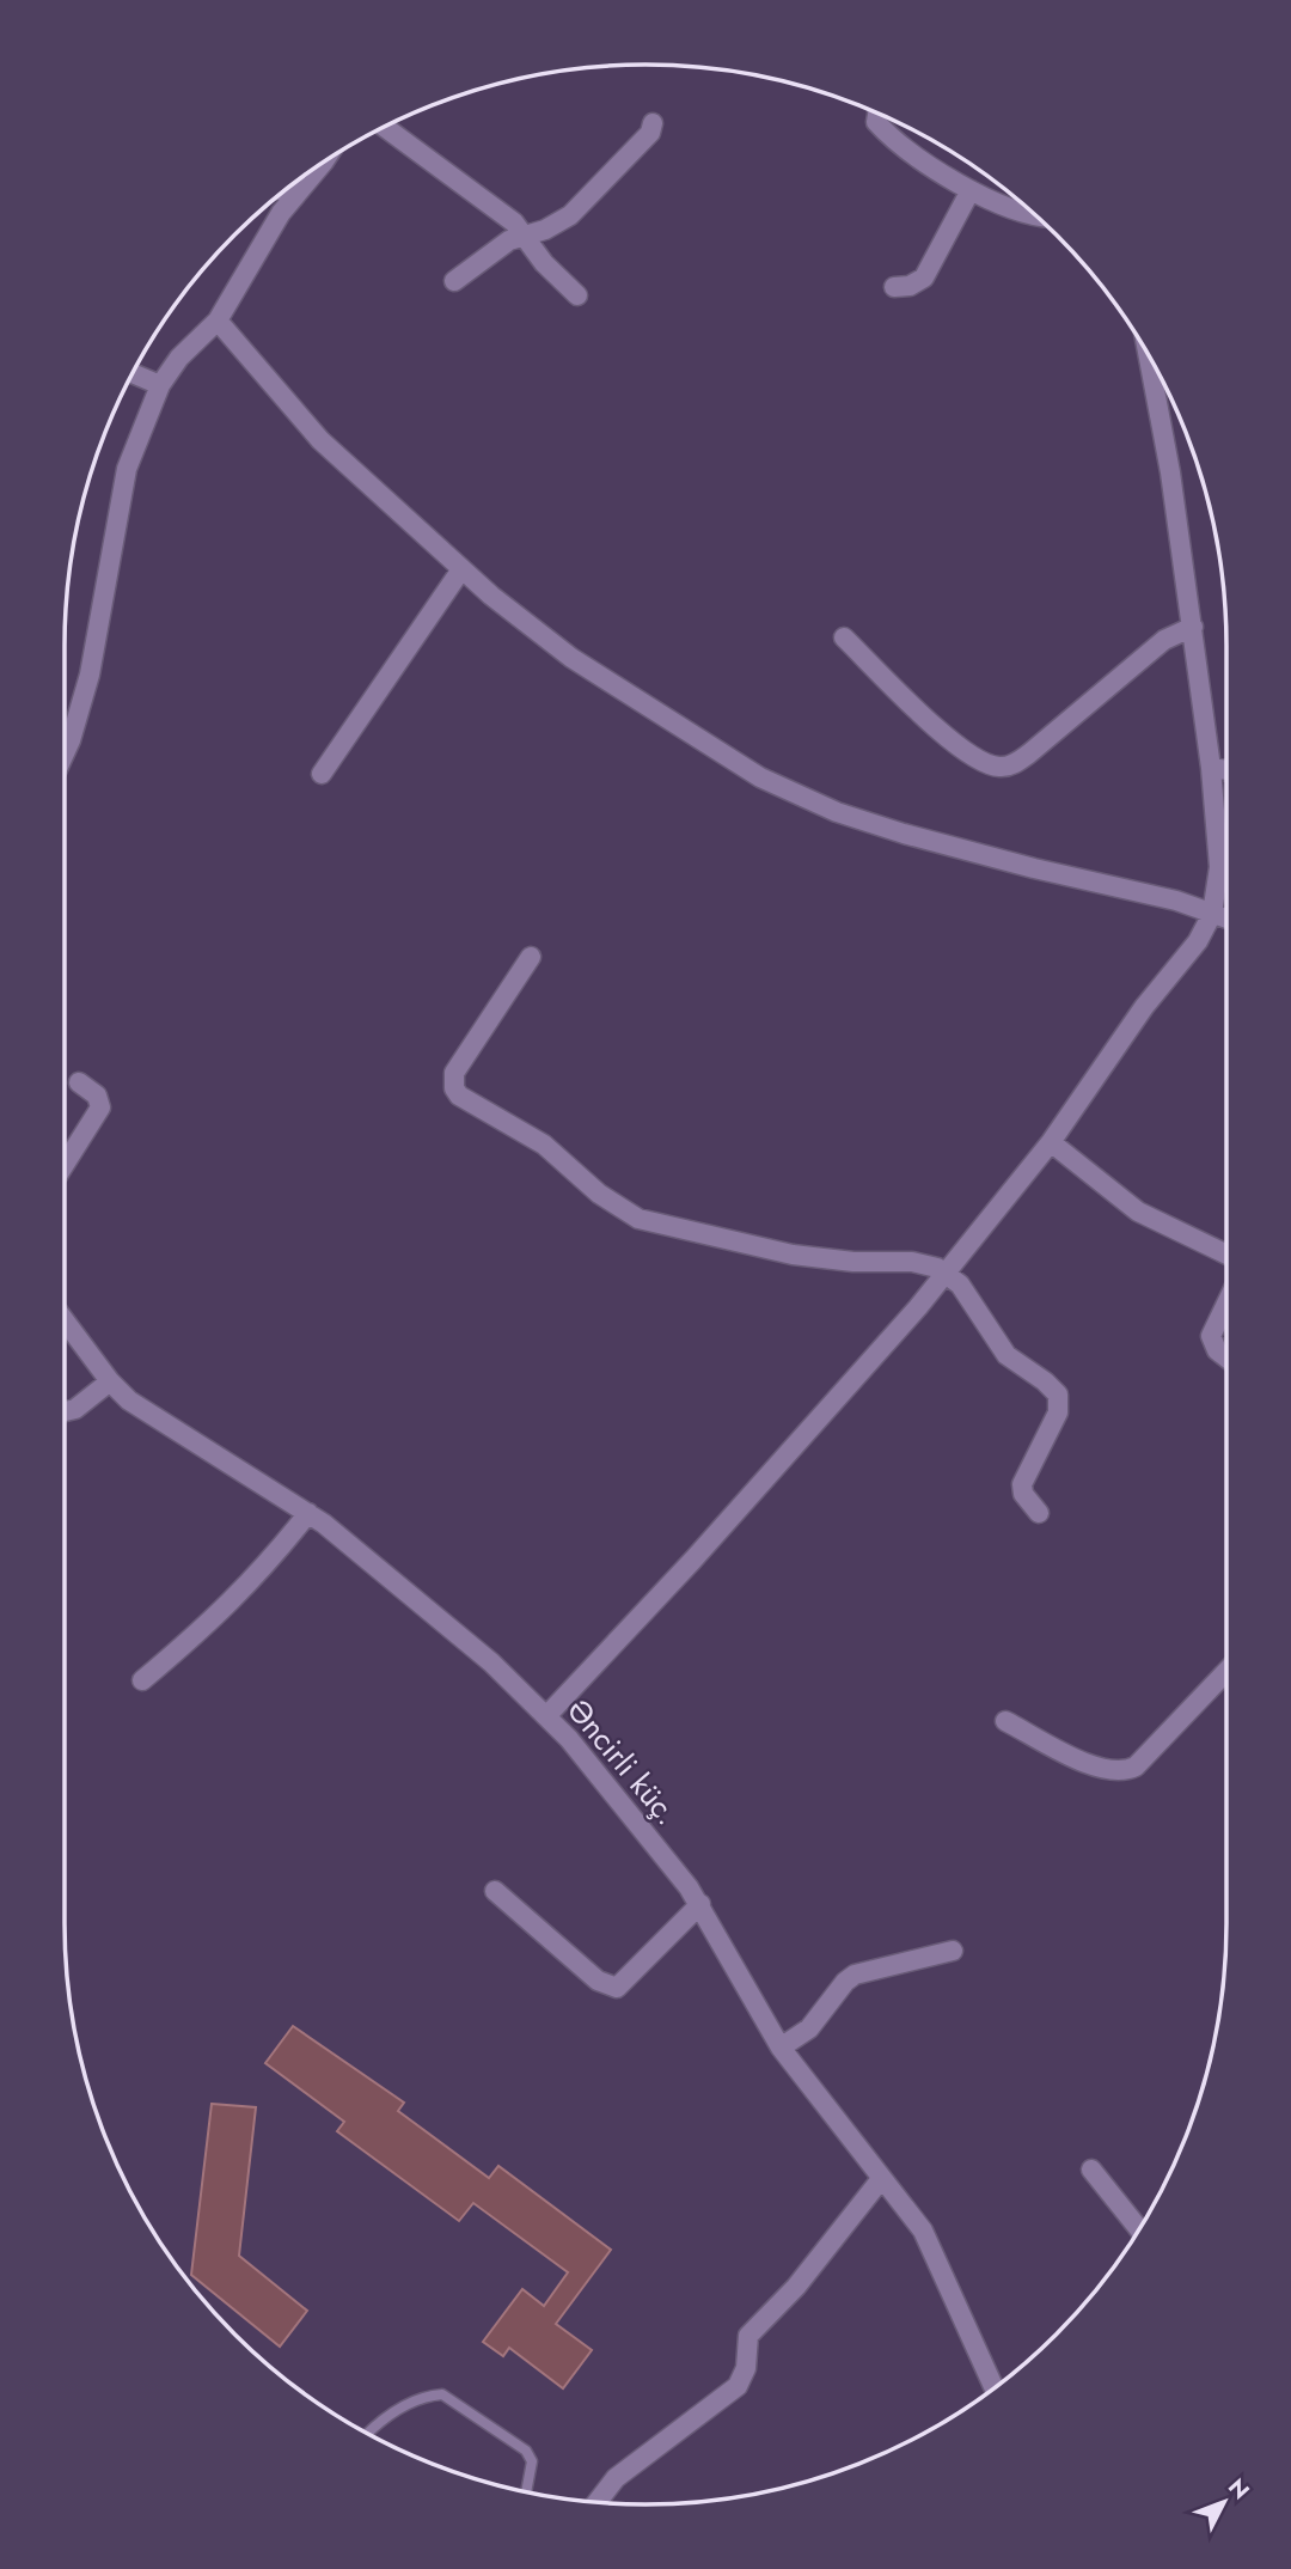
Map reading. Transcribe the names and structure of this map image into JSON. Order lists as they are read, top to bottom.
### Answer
{
  "streets": {
    "street": ["Əncirli küç."]
  },
  "north": "top right"
}
